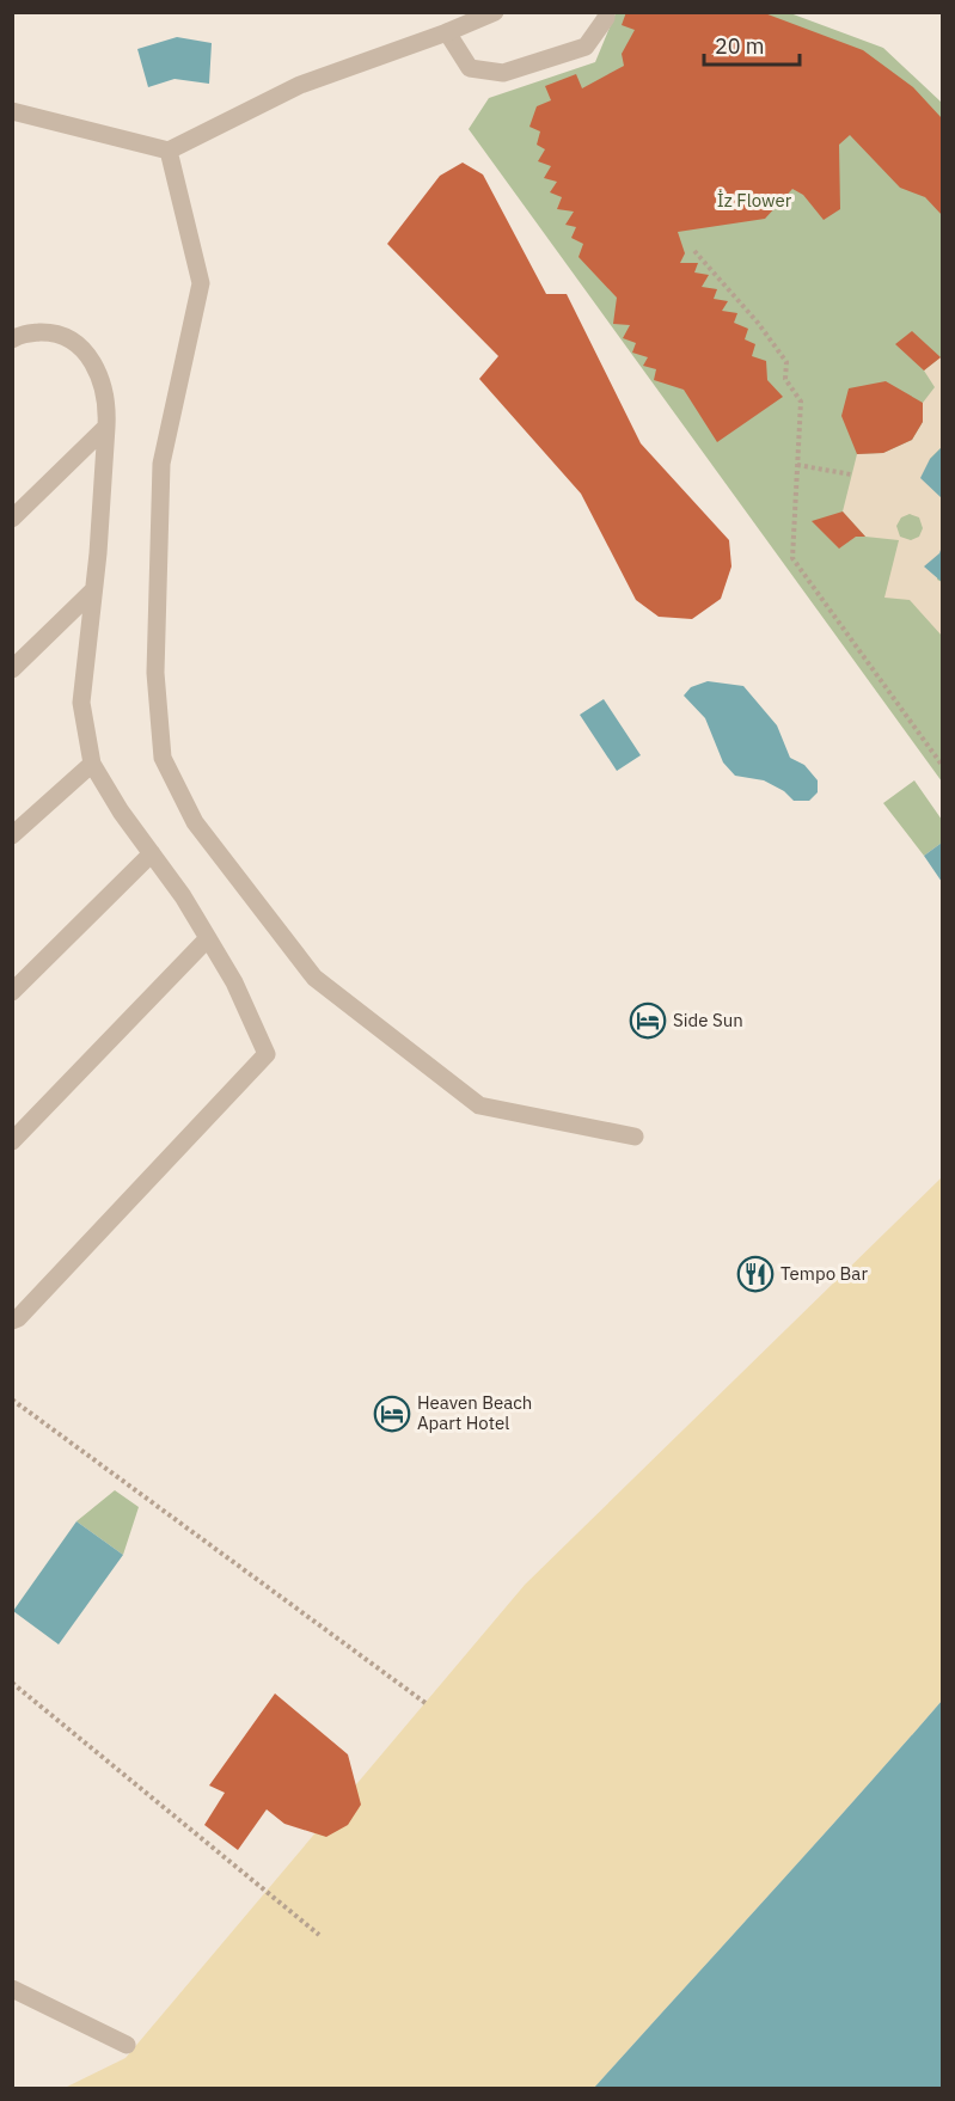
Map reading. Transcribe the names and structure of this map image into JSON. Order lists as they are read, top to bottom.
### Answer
{
  "parks": ["İz Flower"],
  "places": {
    "hotel": ["Side Sun", "Heaven Beach Apart Hotel"],
    "restaurant": ["Tempo Bar"]
  },
  "scale_bar": "20 m"
}
